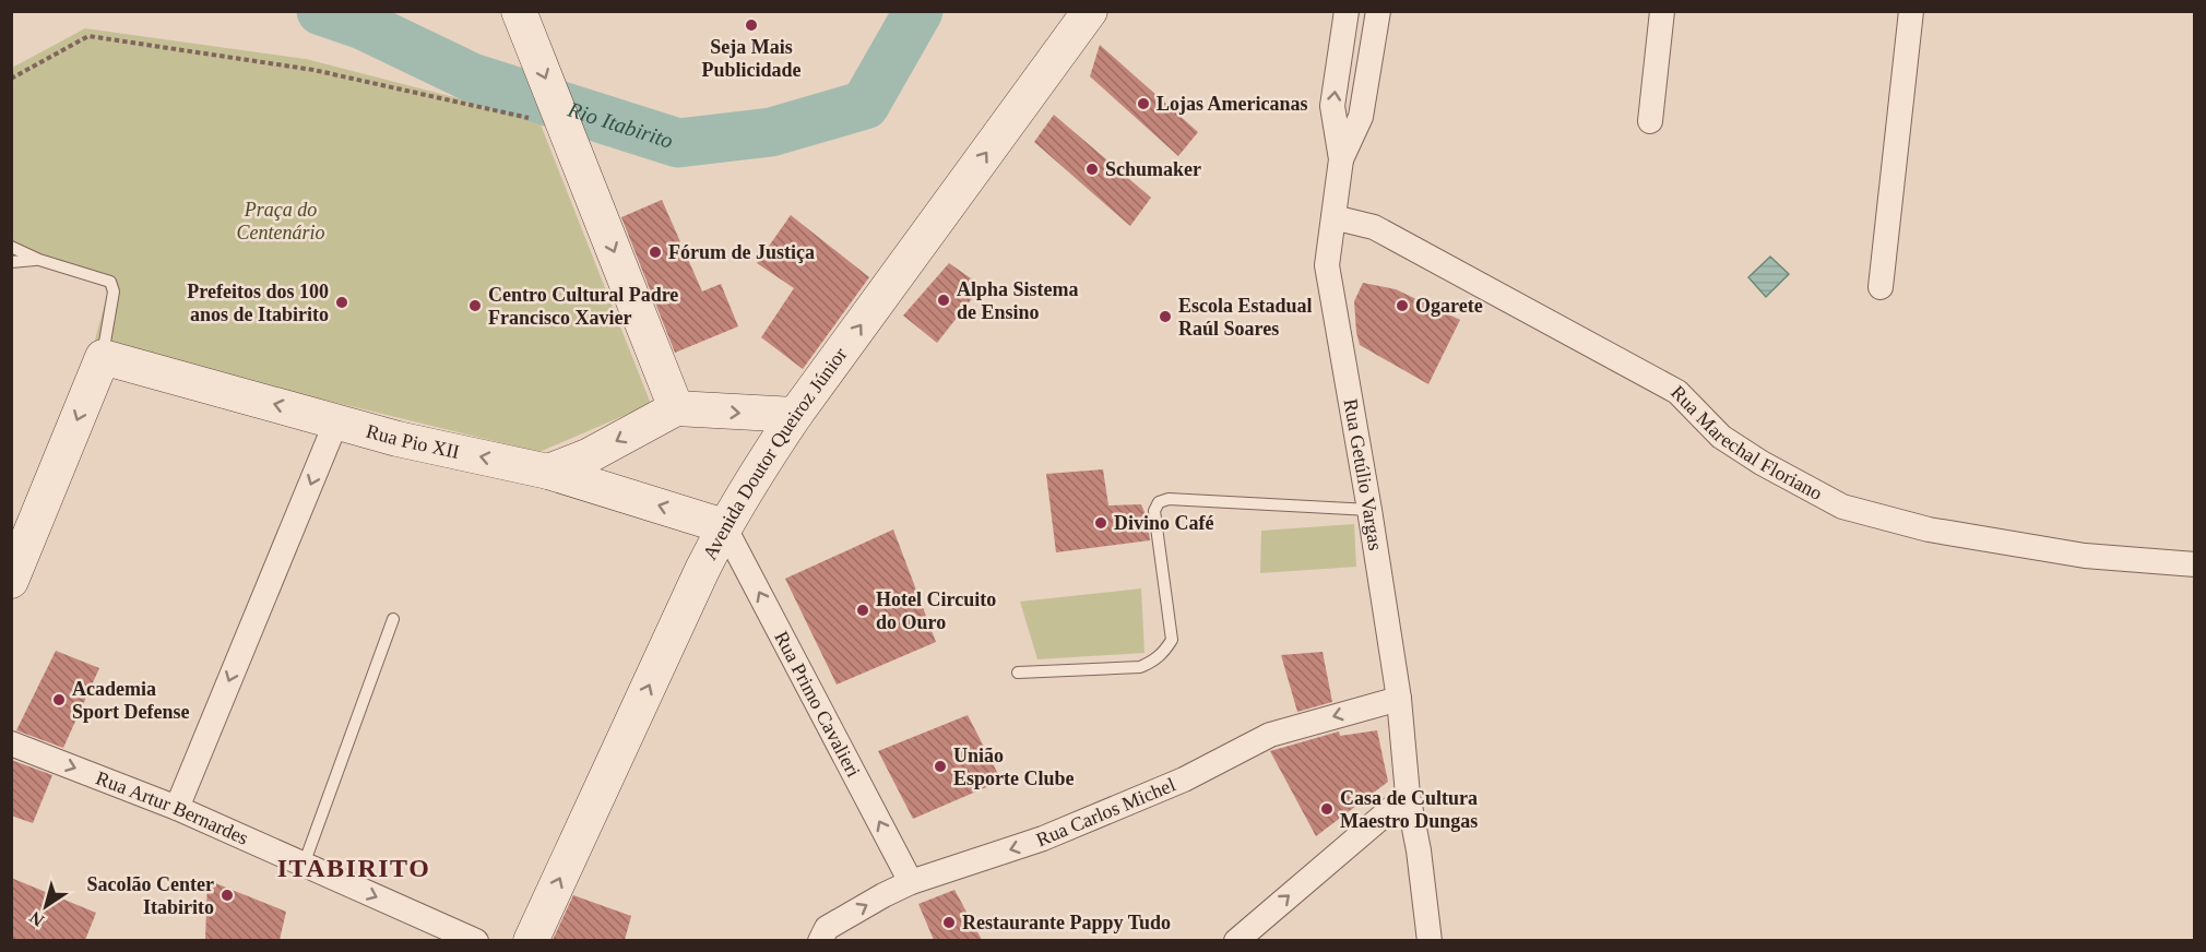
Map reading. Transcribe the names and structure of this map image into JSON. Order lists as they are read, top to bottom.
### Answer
{
  "streets": {
    "main road": ["Rua Pio XII", "Avenida Doutor Queiroz Júnior"],
    "street": [
      "Rua Marechal Floriano",
      "Rua Getúlio Vargas",
      "Rua Primo Cavalieri",
      "Rua Artur Bernardes",
      "Rua Carlos Michel"
    ]
  },
  "crossings": [
    ["Rua Pio XII", "Avenida Doutor Queiroz Júnior"],
    ["Rua Pio XII", "Rua Primo Cavalieri"],
    ["Rua Marechal Floriano", "Rua Getúlio Vargas"],
    ["Avenida Doutor Queiroz Júnior", "Rua Primo Cavalieri"],
    ["Rua Getúlio Vargas", "Rua Carlos Michel"],
    ["Rua Primo Cavalieri", "Rua Carlos Michel"]
  ],
  "one_way": [
    "Rua Pio XII",
    "Avenida Doutor Queiroz Júnior",
    "Rua Primo Cavalieri",
    "Rua Artur Bernardes"
  ],
  "districts": ["ITABIRITO"],
  "water": ["Rio Itabirito"],
  "parks": ["Praça do Centenário"],
  "places": [
    "Seja Mais Publicidade",
    "Lojas Americanas",
    "Schumaker",
    "Fórum de Justiça",
    "Alpha Sistema de Ensino",
    "Prefeitos dos 100 anos de Itabirito",
    "Centro Cultural Padre Francisco Xavier",
    "Ogarete",
    "Escola Estadual Raúl Soares",
    "Divino Café",
    "Hotel Circuito do Ouro",
    "Academia Sport Defense",
    "União Esporte Clube",
    "Casa de Cultura Maestro Dungas",
    "Sacolão Center Itabirito",
    "Restaurante Pappy Tudo"
  ],
  "north": "bottom left"
}
